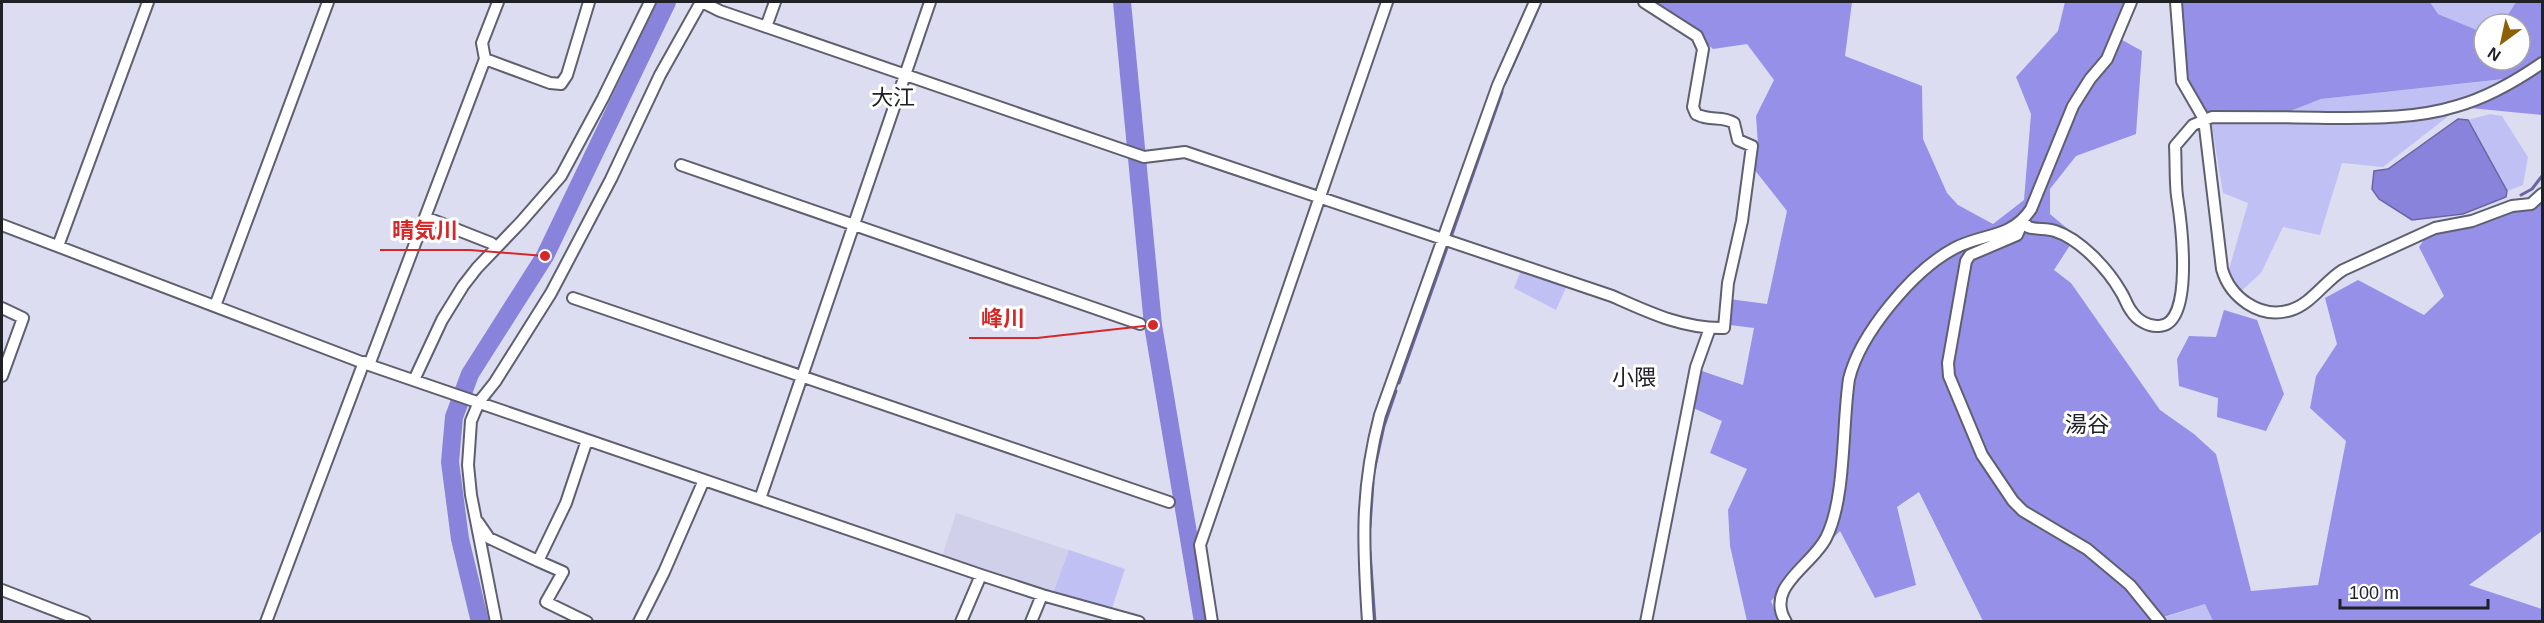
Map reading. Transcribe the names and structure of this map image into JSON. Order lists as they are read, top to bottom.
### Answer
{
  "districts": ["大江", "小隈", "湯谷"],
  "places": ["晴気川", "峰川"],
  "scale_bar": "100 m",
  "north": "bottom left"
}
